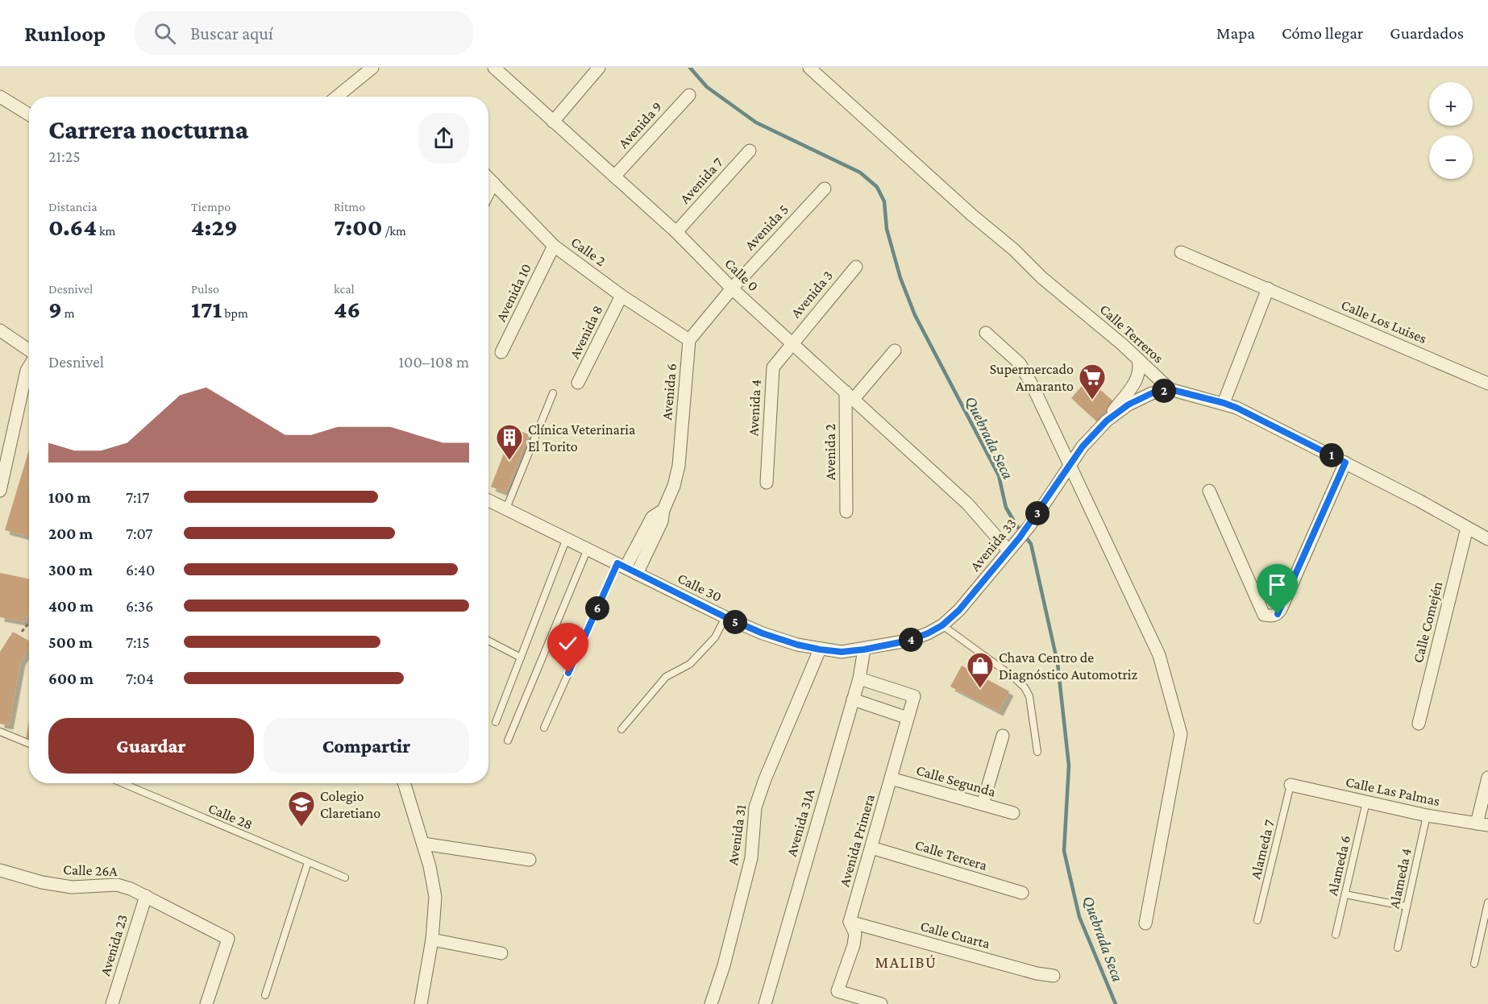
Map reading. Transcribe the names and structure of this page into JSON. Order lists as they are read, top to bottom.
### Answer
{
  "streets": {
    "street": [
      "Avenida 9",
      "Avenida 7",
      "Avenida 5",
      "Calle 2",
      "Calle 0",
      "Avenida 10",
      "Avenida 3",
      "Calle Los Luises",
      "Avenida 8",
      "Calle Terreros",
      "Avenida 6",
      "Avenida 4",
      "Avenida 2",
      "Avenida 33",
      "Calle 30",
      "Calle Comején",
      "Calle Segunda",
      "Calle Las Palmas",
      "Avenida 31A",
      "Avenida 31",
      "Avenida Primera",
      "Calle Tercera",
      "Calle 26A",
      "Calle Cuarta",
      "Avenida 23"
    ],
    "lane": [
      "Calle 28",
      "Alameda 7",
      "Alameda 6",
      "Alameda 4"
    ]
  },
  "crossings": [
    ["Avenida 9", "Calle 0"],
    ["Avenida 7", "Calle 0"],
    ["Avenida 5", "Calle 0"],
    ["Calle 2", "Avenida 10"],
    ["Calle 2", "Avenida 8"],
    ["Calle 2", "Avenida 6"],
    ["Calle 0", "Avenida 3"],
    ["Calle 0", "Avenida 4"],
    ["Calle 0", "Avenida 2"],
    ["Calle 0", "Avenida 33"],
    ["Avenida 3", "Avenida 4"],
    ["Calle Terreros", "Avenida 33"],
    ["Calle Terreros", "Calle Comején"],
    ["Avenida 6", "Calle 30"],
    ["Avenida 33", "Calle 30"],
    ["Calle 30", "Avenida 31A"],
    ["Calle 30", "Avenida 31"],
    ["Calle Segunda", "Avenida Primera"],
    ["Calle Las Palmas", "Alameda 7"],
    ["Calle Las Palmas", "Alameda 6"],
    ["Calle Las Palmas", "Alameda 4"],
    ["Avenida 31A", "Avenida Primera"],
    ["Avenida Primera", "Calle Tercera"],
    ["Avenida Primera", "Calle Cuarta"],
    ["Calle 26A", "Avenida 23"]
  ],
  "districts": ["MALIBÚ"],
  "water": ["Quebrada Seca"],
  "places": {
    "supermarket": ["Supermercado Amaranto"],
    "building": ["Clínica Veterinaria El Torito"],
    "shop": ["Chava Centro de Diagnóstico Automotriz"],
    "school or university": ["Colegio Claretiano"]
  },
  "page": {
    "header": "Runloop",
    "search": "Buscar aquí",
    "nav": ["Mapa", "Cómo llegar", "Guardados"],
    "map_buttons": ["+", "−"],
    "heading": ["Carrera nocturna", "21:25"],
    "stats": [
      ["Distancia", "0.64 km"],
      ["Tiempo", "4:29"],
      ["Ritmo", "7:00 /km"],
      ["Desnivel", "9 m"],
      ["Pulso", "171 bpm"],
      ["kcal", "46"]
    ],
    "chart": ["Desnivel", "100–108 m"],
    "pins": [
      "2",
      "1",
      "3",
      "6",
      "5",
      "4"
    ],
    "list": [
      {
        "name": "100 m",
        "note": "7:17"
      },
      {
        "name": "200 m",
        "note": "7:07"
      },
      {
        "name": "300 m",
        "note": "6:40"
      },
      {
        "name": "400 m",
        "note": "6:36"
      },
      {
        "name": "500 m",
        "note": "7:15"
      },
      {
        "name": "600 m",
        "note": "7:04"
      }
    ],
    "buttons": ["Guardar", "Compartir"]
  }
}
